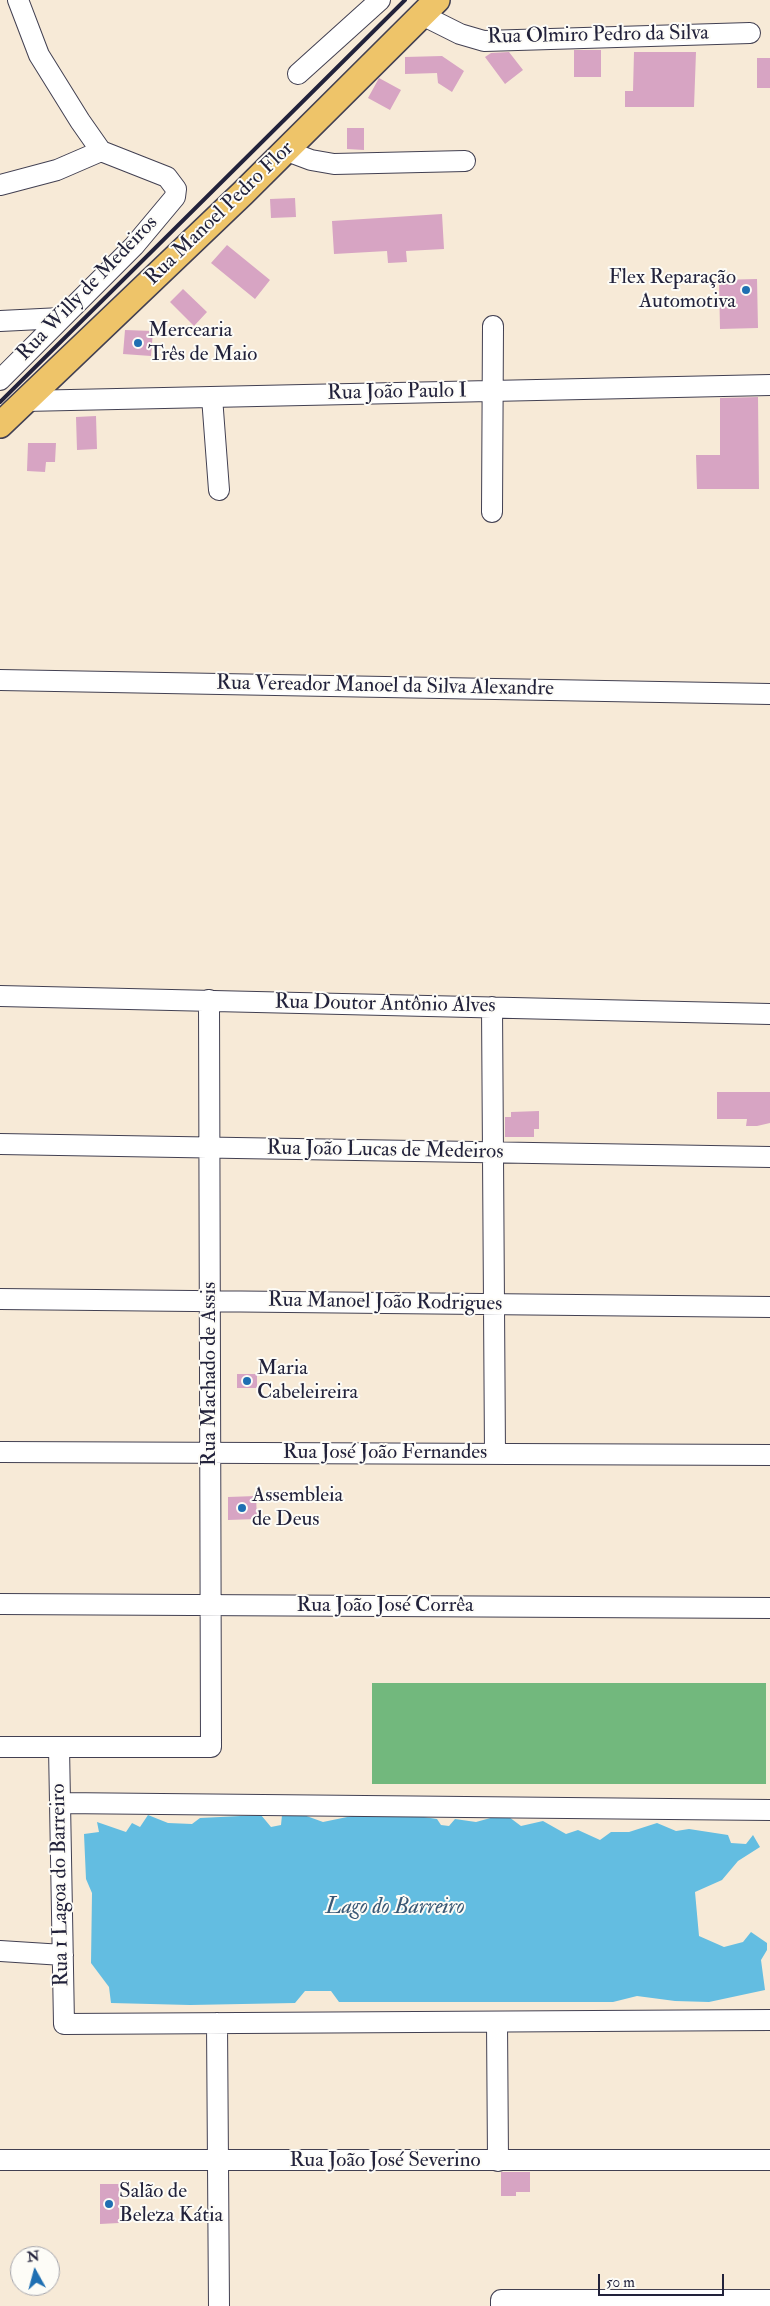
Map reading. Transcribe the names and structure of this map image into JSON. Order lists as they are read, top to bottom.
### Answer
{
  "streets": {
    "main road": ["Rua Manoel Pedro Flor"],
    "street": [
      "Rua Olmiro Pedro da Silva",
      "Rua Willy de Medeiros",
      "Rua João Paulo I",
      "Rua Vereador Manoel da Silva Alexandre",
      "Rua Doutor Antônio Alves",
      "Rua João Lucas de Medeiros",
      "Rua Manoel João Rodrigues",
      "Rua Machado de Assis",
      "Rua José João Fernandes",
      "Rua João José Corrêa",
      "Rua 1 Lagoa do Barreiro",
      "Rua João José Severino"
    ]
  },
  "crossings": [
    ["Rua Olmiro Pedro da Silva", "Rua Manoel Pedro Flor"],
    ["Rua Manoel Pedro Flor", "Rua João Paulo I"],
    ["Rua Doutor Antônio Alves", "Rua Machado de Assis"],
    ["Rua João Lucas de Medeiros", "Rua Machado de Assis"],
    ["Rua Manoel João Rodrigues", "Rua Machado de Assis"],
    ["Rua Machado de Assis", "Rua José João Fernandes"],
    ["Rua Machado de Assis", "Rua João José Corrêa"],
    ["Rua Machado de Assis", "Rua 1 Lagoa do Barreiro"]
  ],
  "water": ["Lago do Barreiro"],
  "places": [
    "Flex Reparação Automotiva",
    "Mercearia Três de Maio",
    "Maria Cabeleireira",
    "Assembleia de Deus",
    "Salão de Beleza Kátia"
  ],
  "scale_bar": "50 m",
  "north": "top"
}
